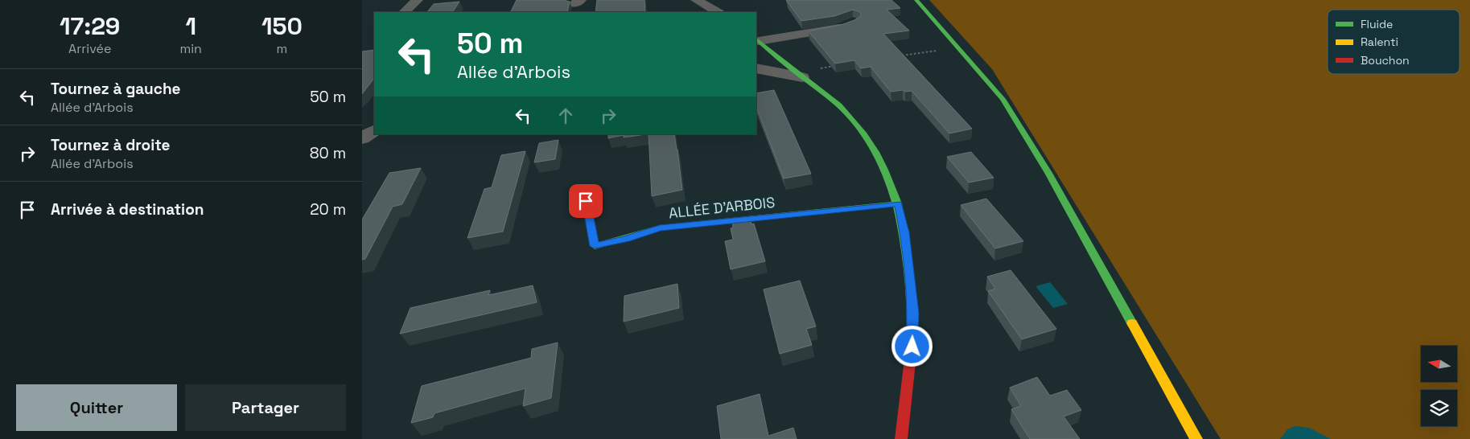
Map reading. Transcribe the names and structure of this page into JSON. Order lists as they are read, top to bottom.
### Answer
{
  "streets": {
    "street": ["ALLÉE D'ARBOIS"]
  },
  "legend": ["Fluide", "Ralenti", "Bouchon"],
  "north": "left",
  "page": {
    "eta": [
      "17:29",
      "Arrivée",
      "1",
      "min",
      "150",
      "m"
    ],
    "turn": ["50 m", "Allée d'Arbois"],
    "list": [
      {
        "name": "Tournez à gauche",
        "note": "Allée d'Arbois",
        "value": "50 m"
      },
      {
        "name": "Tournez à droite",
        "note": "Allée d'Arbois",
        "value": "80 m"
      },
      {
        "name": "Arrivée à destination",
        "value": "20 m"
      }
    ],
    "buttons": ["Quitter", "Partager"]
  }
}
